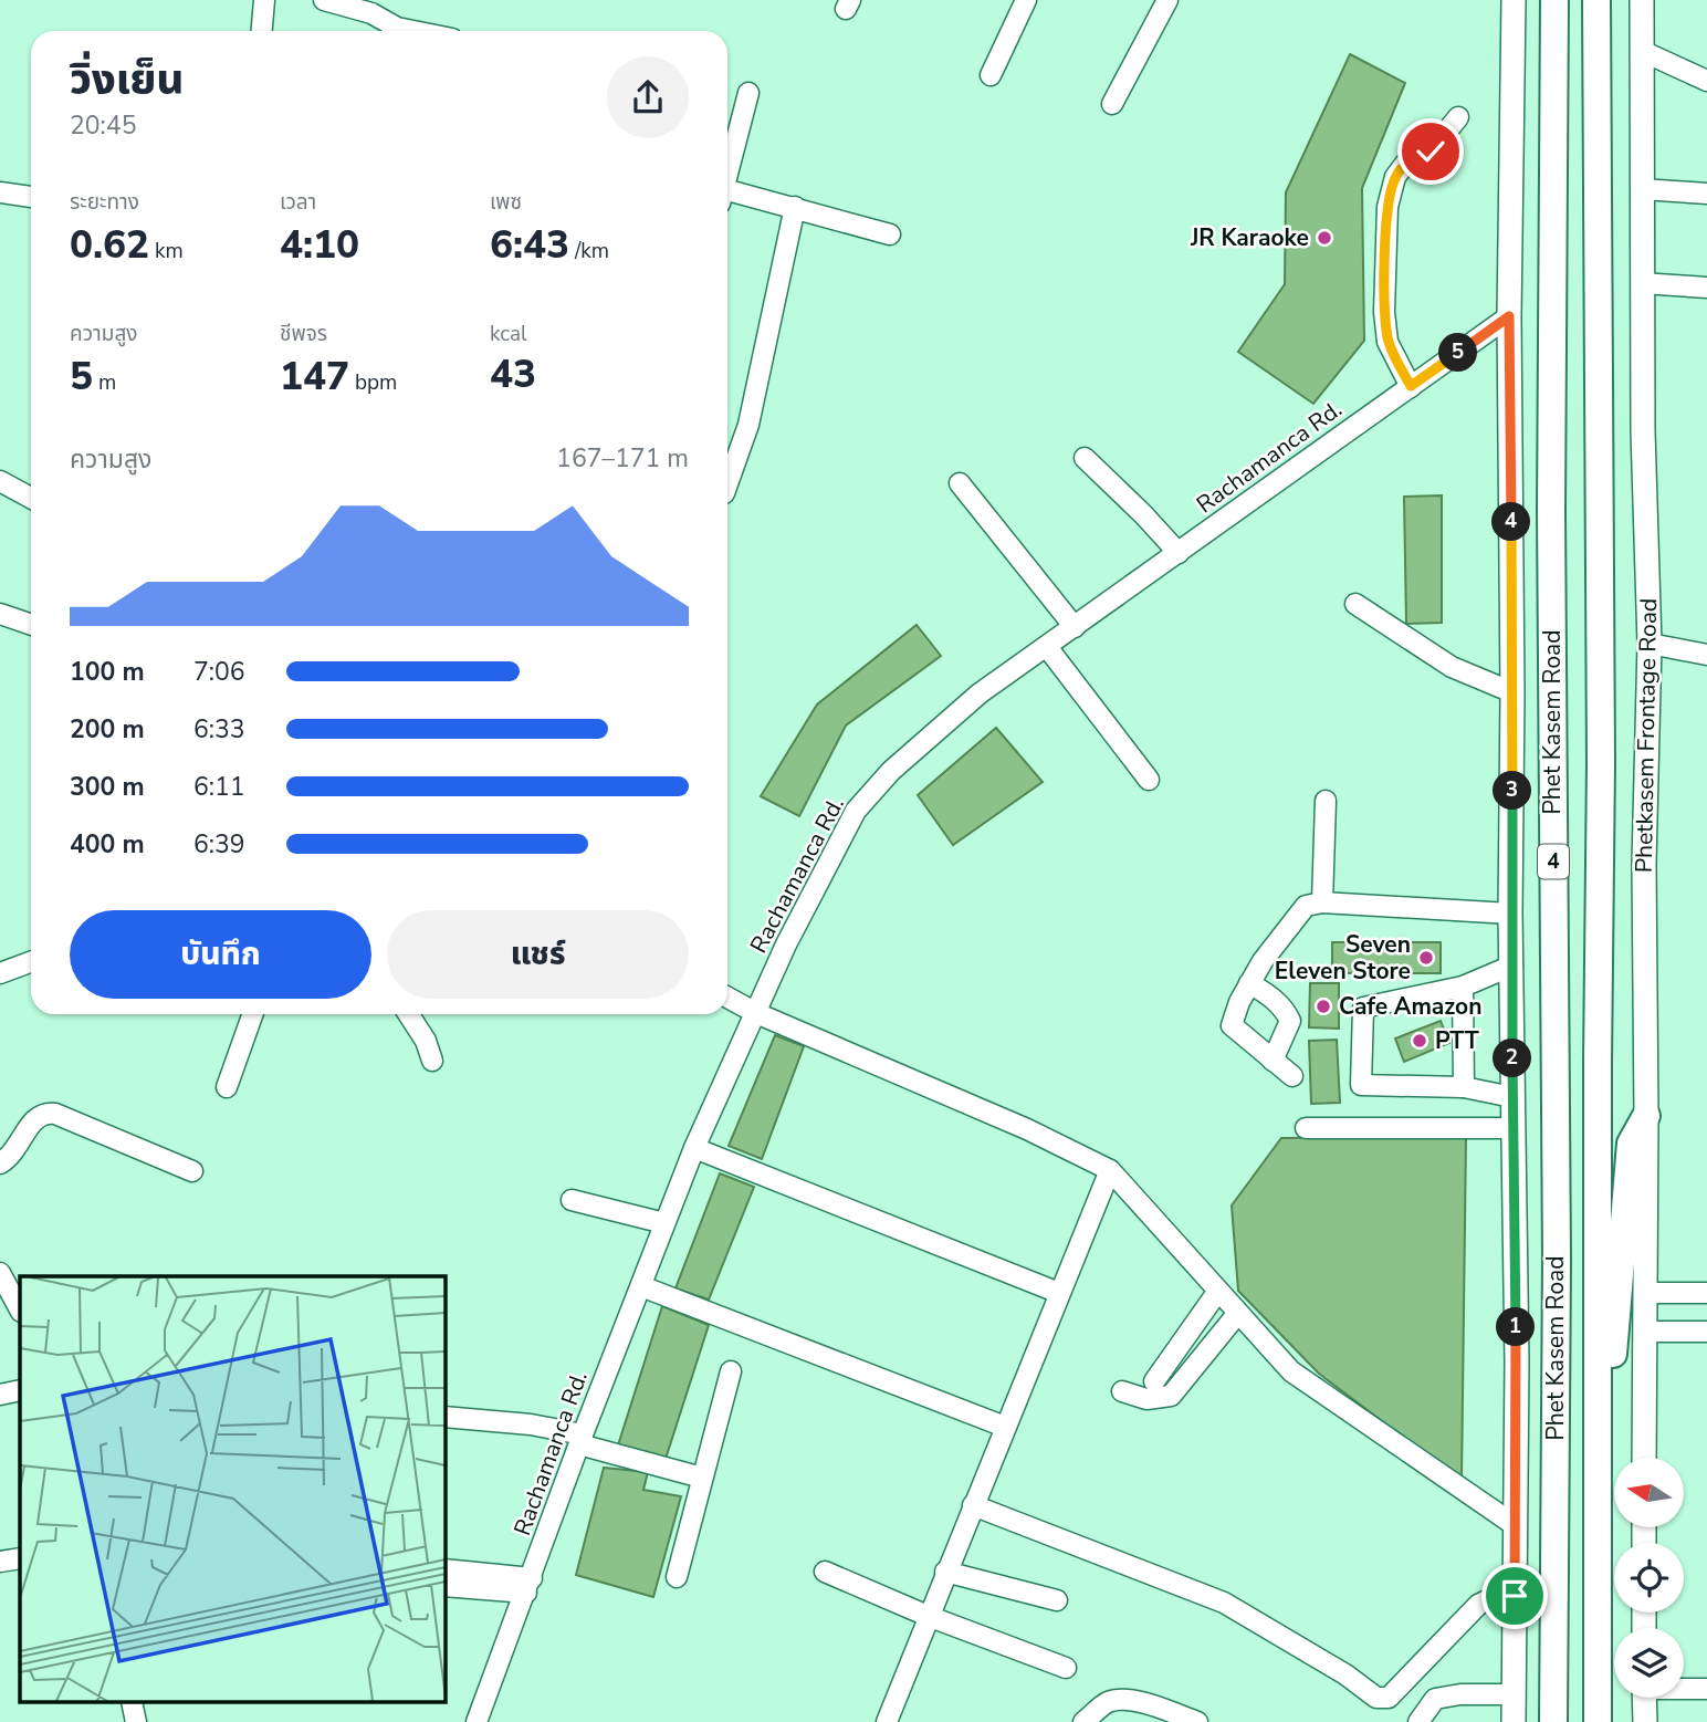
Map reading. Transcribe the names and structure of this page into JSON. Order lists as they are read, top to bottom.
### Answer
{
  "streets": {
    "highway": ["Phet Kasem Road", "4"],
    "main road": ["Phetkasem Frontage Road"],
    "street": ["Rachamanca Rd."]
  },
  "crossings": [
    ["Rachamanca Rd.", "4"]
  ],
  "places": [
    "JR Karaoke",
    "Seven Eleven Store",
    "Cafe Amazon",
    "PTT"
  ],
  "north": "left",
  "page": {
    "heading": ["วิ่งเย็น", "20:45"],
    "stats": [
      ["ระยะทาง", "0.62 km"],
      ["เวลา", "4:10"],
      ["เพซ", "6:43 /km"],
      ["ความสูง", "5 m"],
      ["ชีพจร", "147 bpm"],
      ["kcal", "43"]
    ],
    "pins": [
      "5",
      "4",
      "3",
      "2",
      "1"
    ],
    "chart": ["ความสูง", "167–171 m"],
    "list": [
      {
        "name": "100 m",
        "note": "7:06"
      },
      {
        "name": "200 m",
        "note": "6:33"
      },
      {
        "name": "300 m",
        "note": "6:11"
      },
      {
        "name": "400 m",
        "note": "6:39"
      }
    ],
    "buttons": ["บันทึก", "แชร์"]
  }
}
